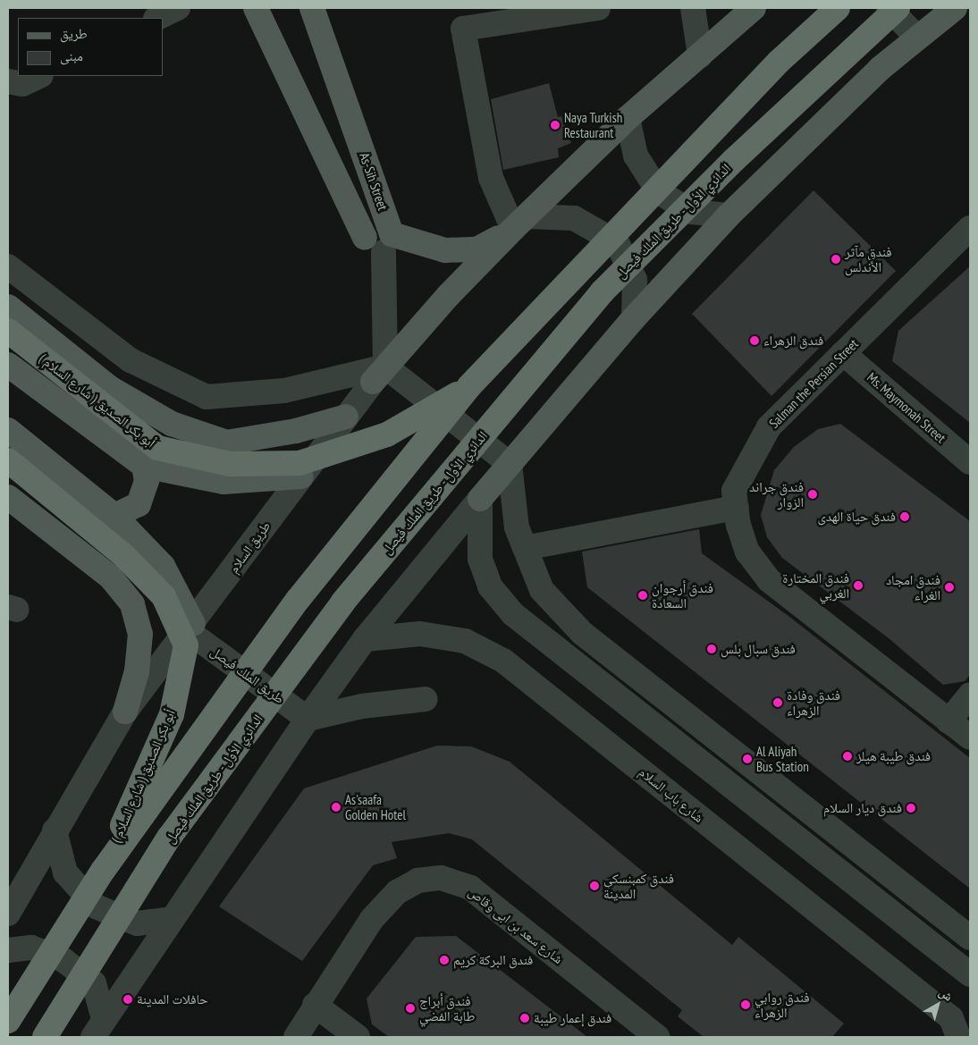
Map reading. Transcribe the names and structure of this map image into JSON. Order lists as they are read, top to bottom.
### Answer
{
  "streets": {
    "highway": ["الدائري الأول - طريق الملك فيصل", "( شارع السلام ) أبو بكر الصديق"],
    "main road": ["As-Sih Street"],
    "street": [
      "Salman the Persian Street",
      "Ms. Maymonah Street",
      "طريق السلام",
      "طريق الملك فيصل",
      "شارع باب السلام",
      "شارع سعد بن ابى وقاص"
    ]
  },
  "crossings": [
    ["Salman the Persian Street", "Ms. Maymonah Street"],
    ["طريق السلام", "طريق الملك فيصل"]
  ],
  "places": [
    "Naya Turkish Restaurant",
    "فندق مآثر الأندلس",
    "فندق الزهراء",
    "فندق جراند الزوار",
    "فندق حياة الهدى",
    "فندق المختارة الغربي",
    "فندق امجاد الغراء",
    "فندق أرجوان السعادة",
    "فندق سبال بلس",
    "فندق وفادة الزهراء",
    "فندق طيبة هيلز",
    "Al Aliyah Bus Station",
    "As'saafa Golden Hotel",
    "فندق ديار السلام",
    "فندق كمبنسكي المدينة",
    "فندق البركة كريم",
    "حافلات المدينة",
    "فندق روابي الزهراء",
    "فندق أبراج طابة الفضي",
    "فندق إعمار طيبة"
  ],
  "legend": ["طريق", "مبنى"],
  "north": "top right"
}
